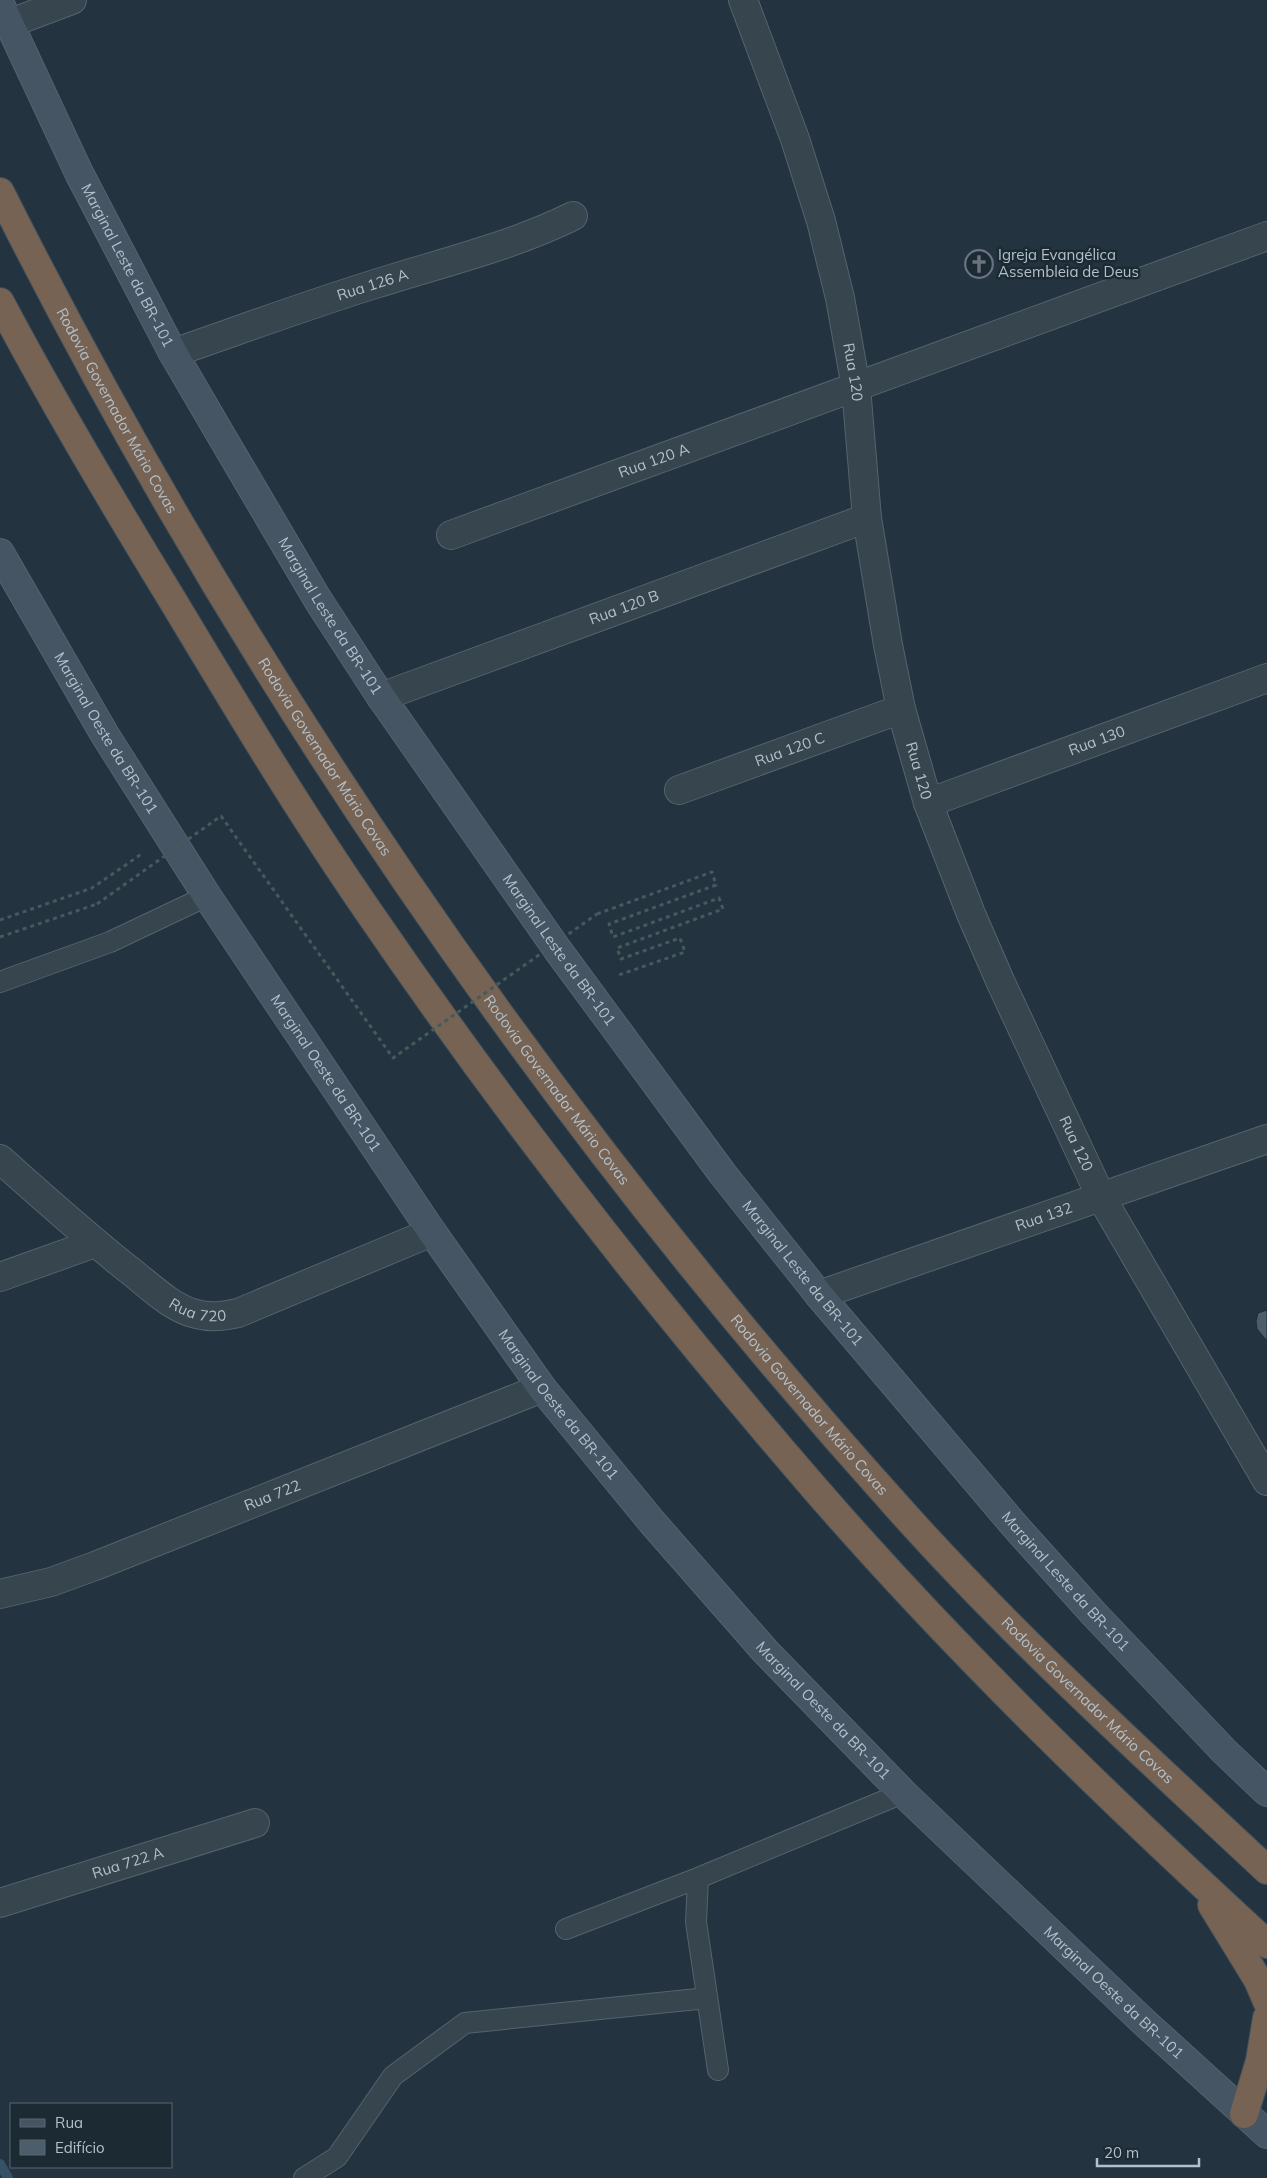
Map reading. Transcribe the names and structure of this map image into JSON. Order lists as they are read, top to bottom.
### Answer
{
  "streets": {
    "highway": ["Rodovia Governador Mário Covas"],
    "main road": ["Marginal Leste da BR-101", "Marginal Oeste da BR-101"],
    "street": [
      "Rua 126 A",
      "Rua 120",
      "Rua 120 A",
      "Rua 120 B",
      "Rua 130",
      "Rua 120 C",
      "Rua 132",
      "Rua 720",
      "Rua 722",
      "Rua 722 A"
    ]
  },
  "crossings": [
    ["Marginal Leste da BR-101", "Rua 126 A"],
    ["Marginal Leste da BR-101", "Rua 120 B"],
    ["Marginal Leste da BR-101", "Rua 132"],
    ["Rua 120", "Rua 120 A"],
    ["Rua 120", "Rua 120 B"],
    ["Rua 120", "Rua 130"],
    ["Rua 120", "Rua 120 C"],
    ["Rua 120", "Rua 132"],
    ["Marginal Oeste da BR-101", "Rua 720"],
    ["Marginal Oeste da BR-101", "Rua 722"]
  ],
  "places": {
    "church": ["Igreja Evangélica Assembleia de Deus"]
  },
  "legend": ["Rua", "Edifício"],
  "scale_bar": "20 m"
}
